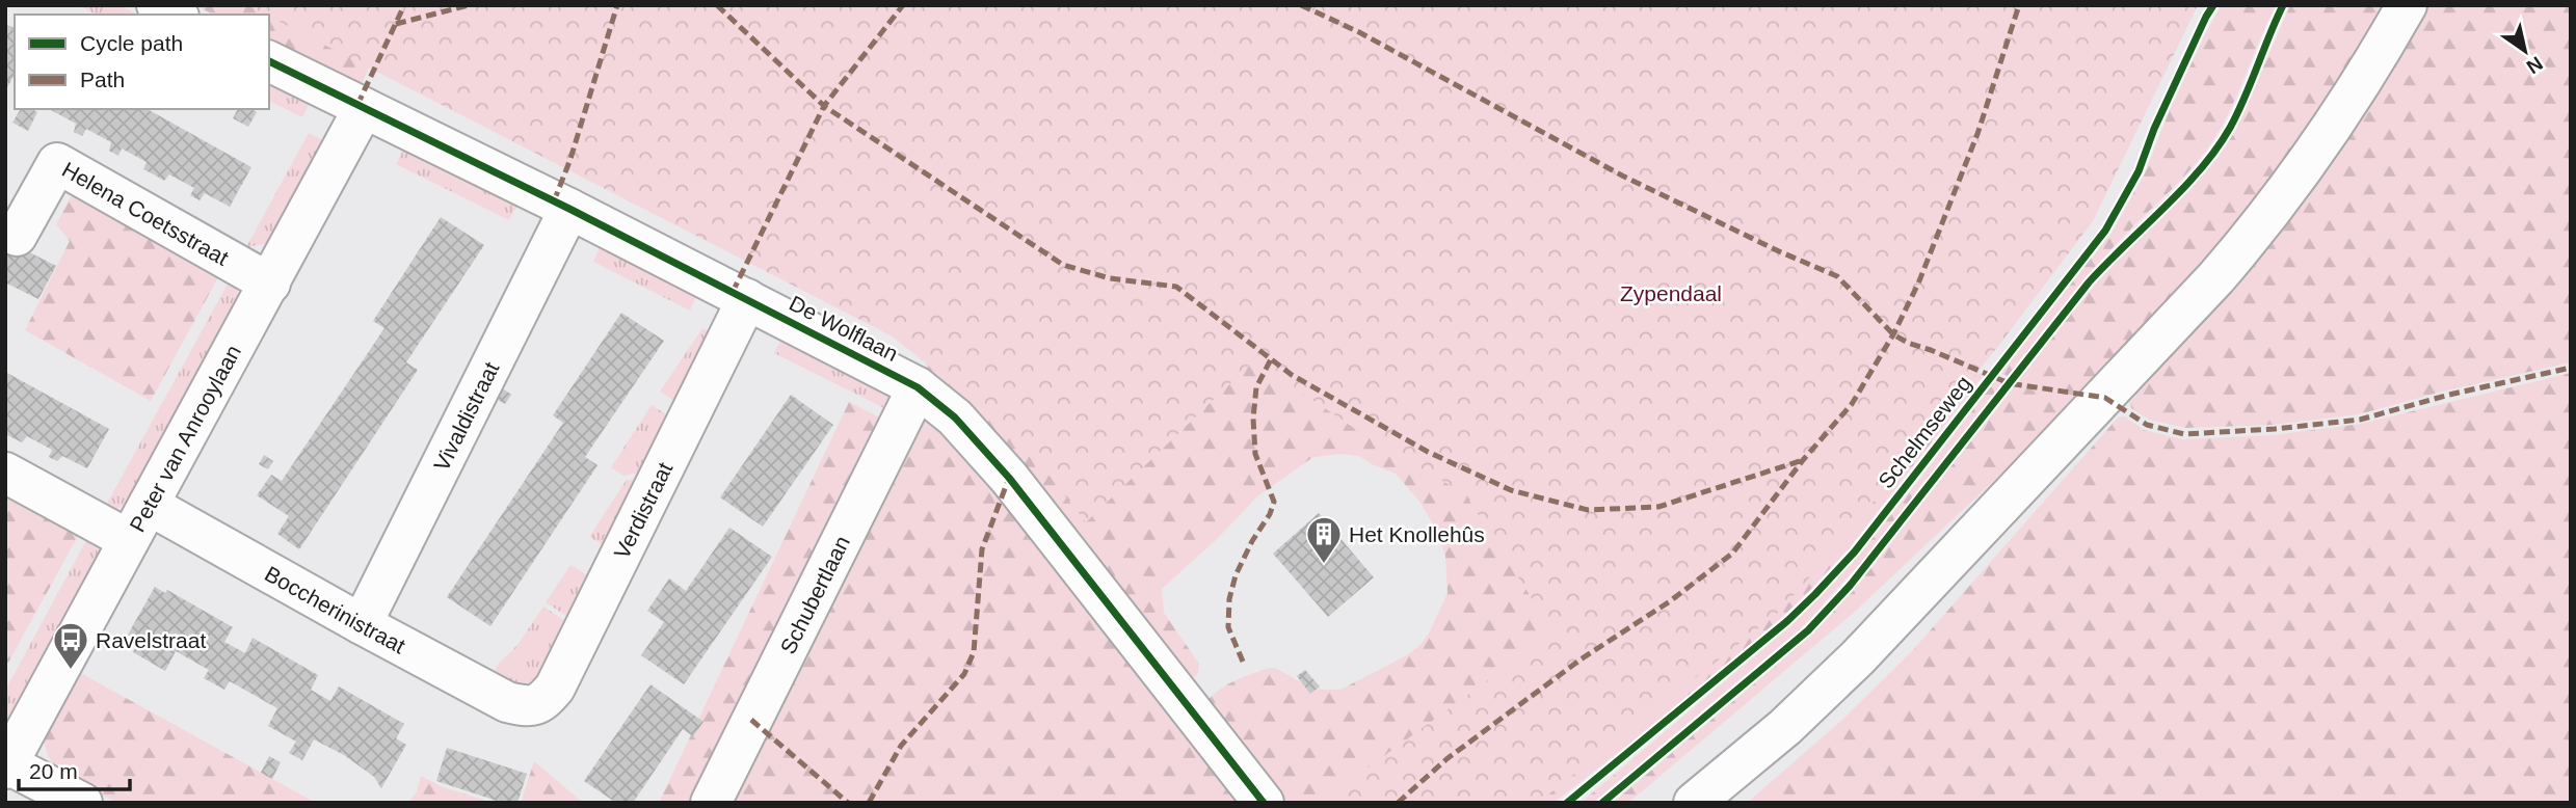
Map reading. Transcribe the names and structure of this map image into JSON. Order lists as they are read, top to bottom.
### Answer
{
  "streets": {
    "street": [
      "Helena Coetsstraat",
      "De Wolflaan",
      "Vivaldistraat",
      "Peter van Anrooylaan",
      "Verdistraat",
      "Schubertlaan",
      "Boccherinistraat"
    ],
    "cycle path": ["Schelmseweg"]
  },
  "crossings": [
    ["Helena Coetsstraat", "Peter van Anrooylaan"],
    ["De Wolflaan", "Vivaldistraat"],
    ["De Wolflaan", "Peter van Anrooylaan"],
    ["De Wolflaan", "Verdistraat"],
    ["De Wolflaan", "Schubertlaan"],
    ["Vivaldistraat", "Boccherinistraat"],
    ["Peter van Anrooylaan", "Boccherinistraat"],
    ["Verdistraat", "Boccherinistraat"]
  ],
  "parks": ["Zypendaal"],
  "places": {
    "building": ["Het Knollehûs"],
    "bus stop": ["Ravelstraat"]
  },
  "legend": ["Cycle path", "Path"],
  "scale_bar": "20 m",
  "north": "bottom right"
}
